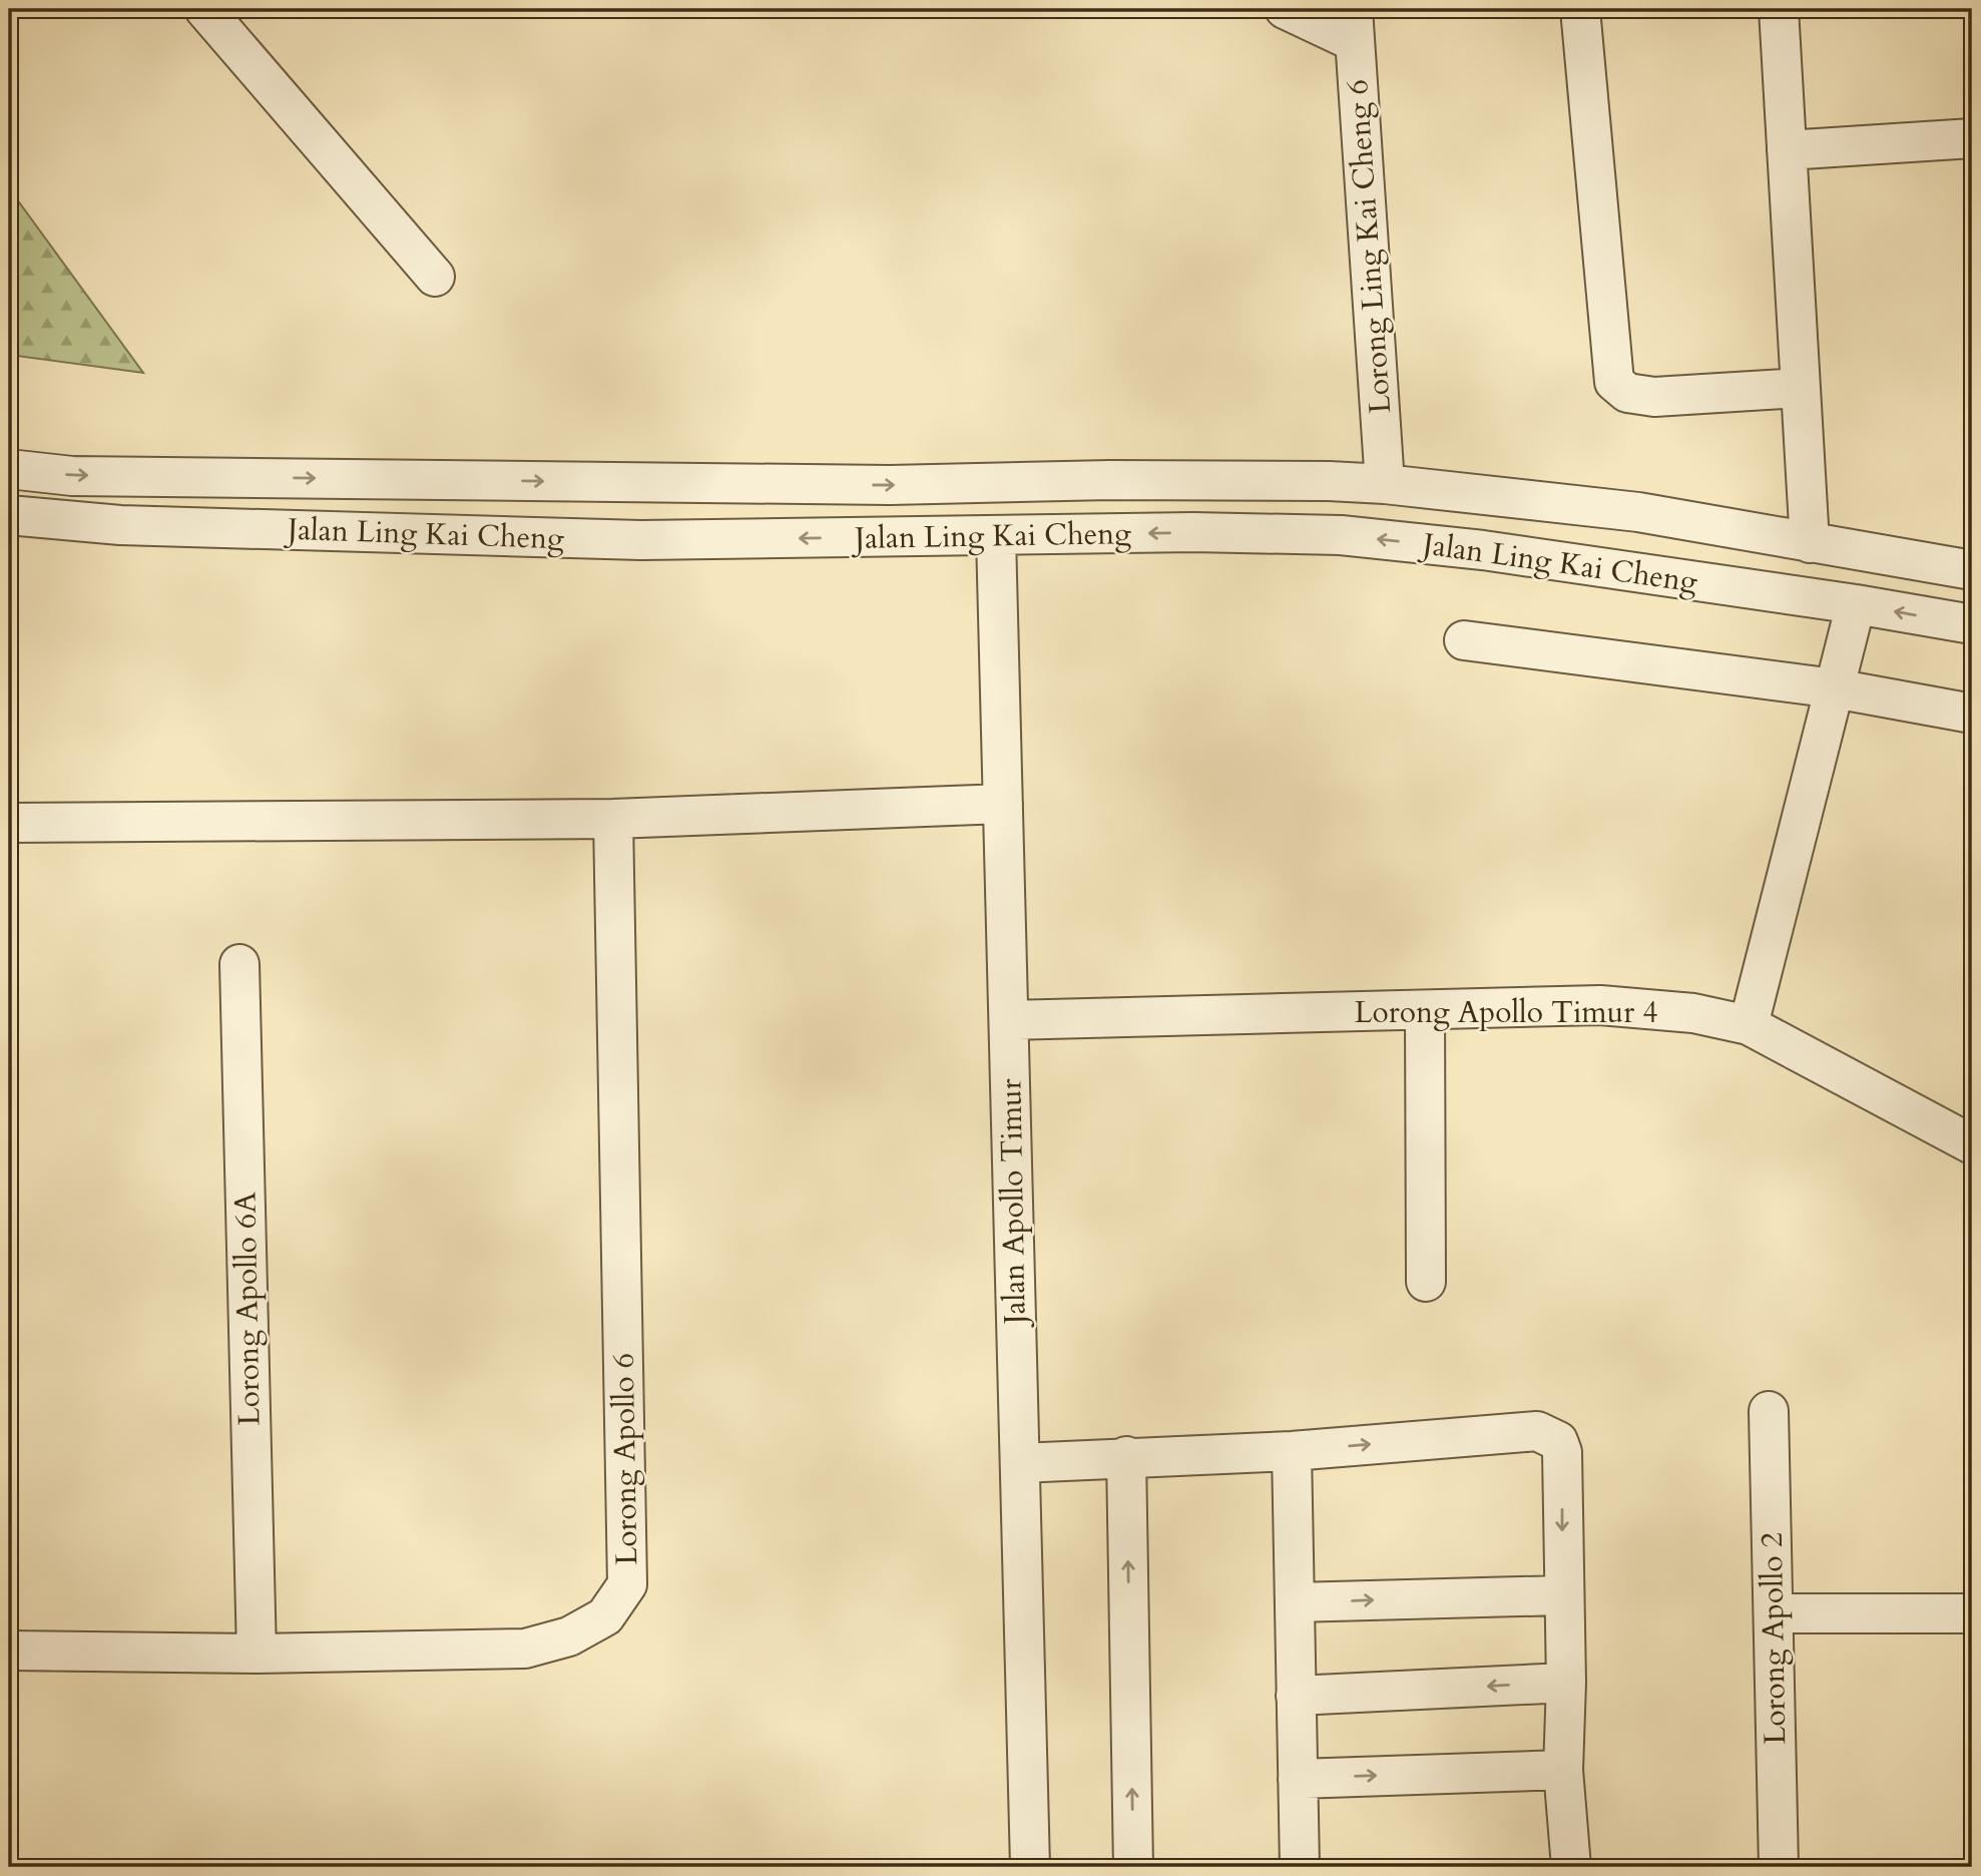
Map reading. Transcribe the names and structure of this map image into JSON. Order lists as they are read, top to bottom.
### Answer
{
  "streets": {
    "street": [
      "Lorong Ling Kai Cheng 6",
      "Jalan Ling Kai Cheng",
      "Lorong Apollo Timur 4",
      "Jalan Apollo Timur",
      "Lorong Apollo 6A",
      "Lorong Apollo 6",
      "Lorong Apollo 2"
    ]
  },
  "crossings": [
    ["Lorong Ling Kai Cheng 6", "Jalan Ling Kai Cheng"],
    ["Jalan Ling Kai Cheng", "Jalan Apollo Timur"],
    ["Lorong Apollo Timur 4", "Jalan Apollo Timur"],
    ["Lorong Apollo 6A", "Lorong Apollo 6"]
  ]
}
